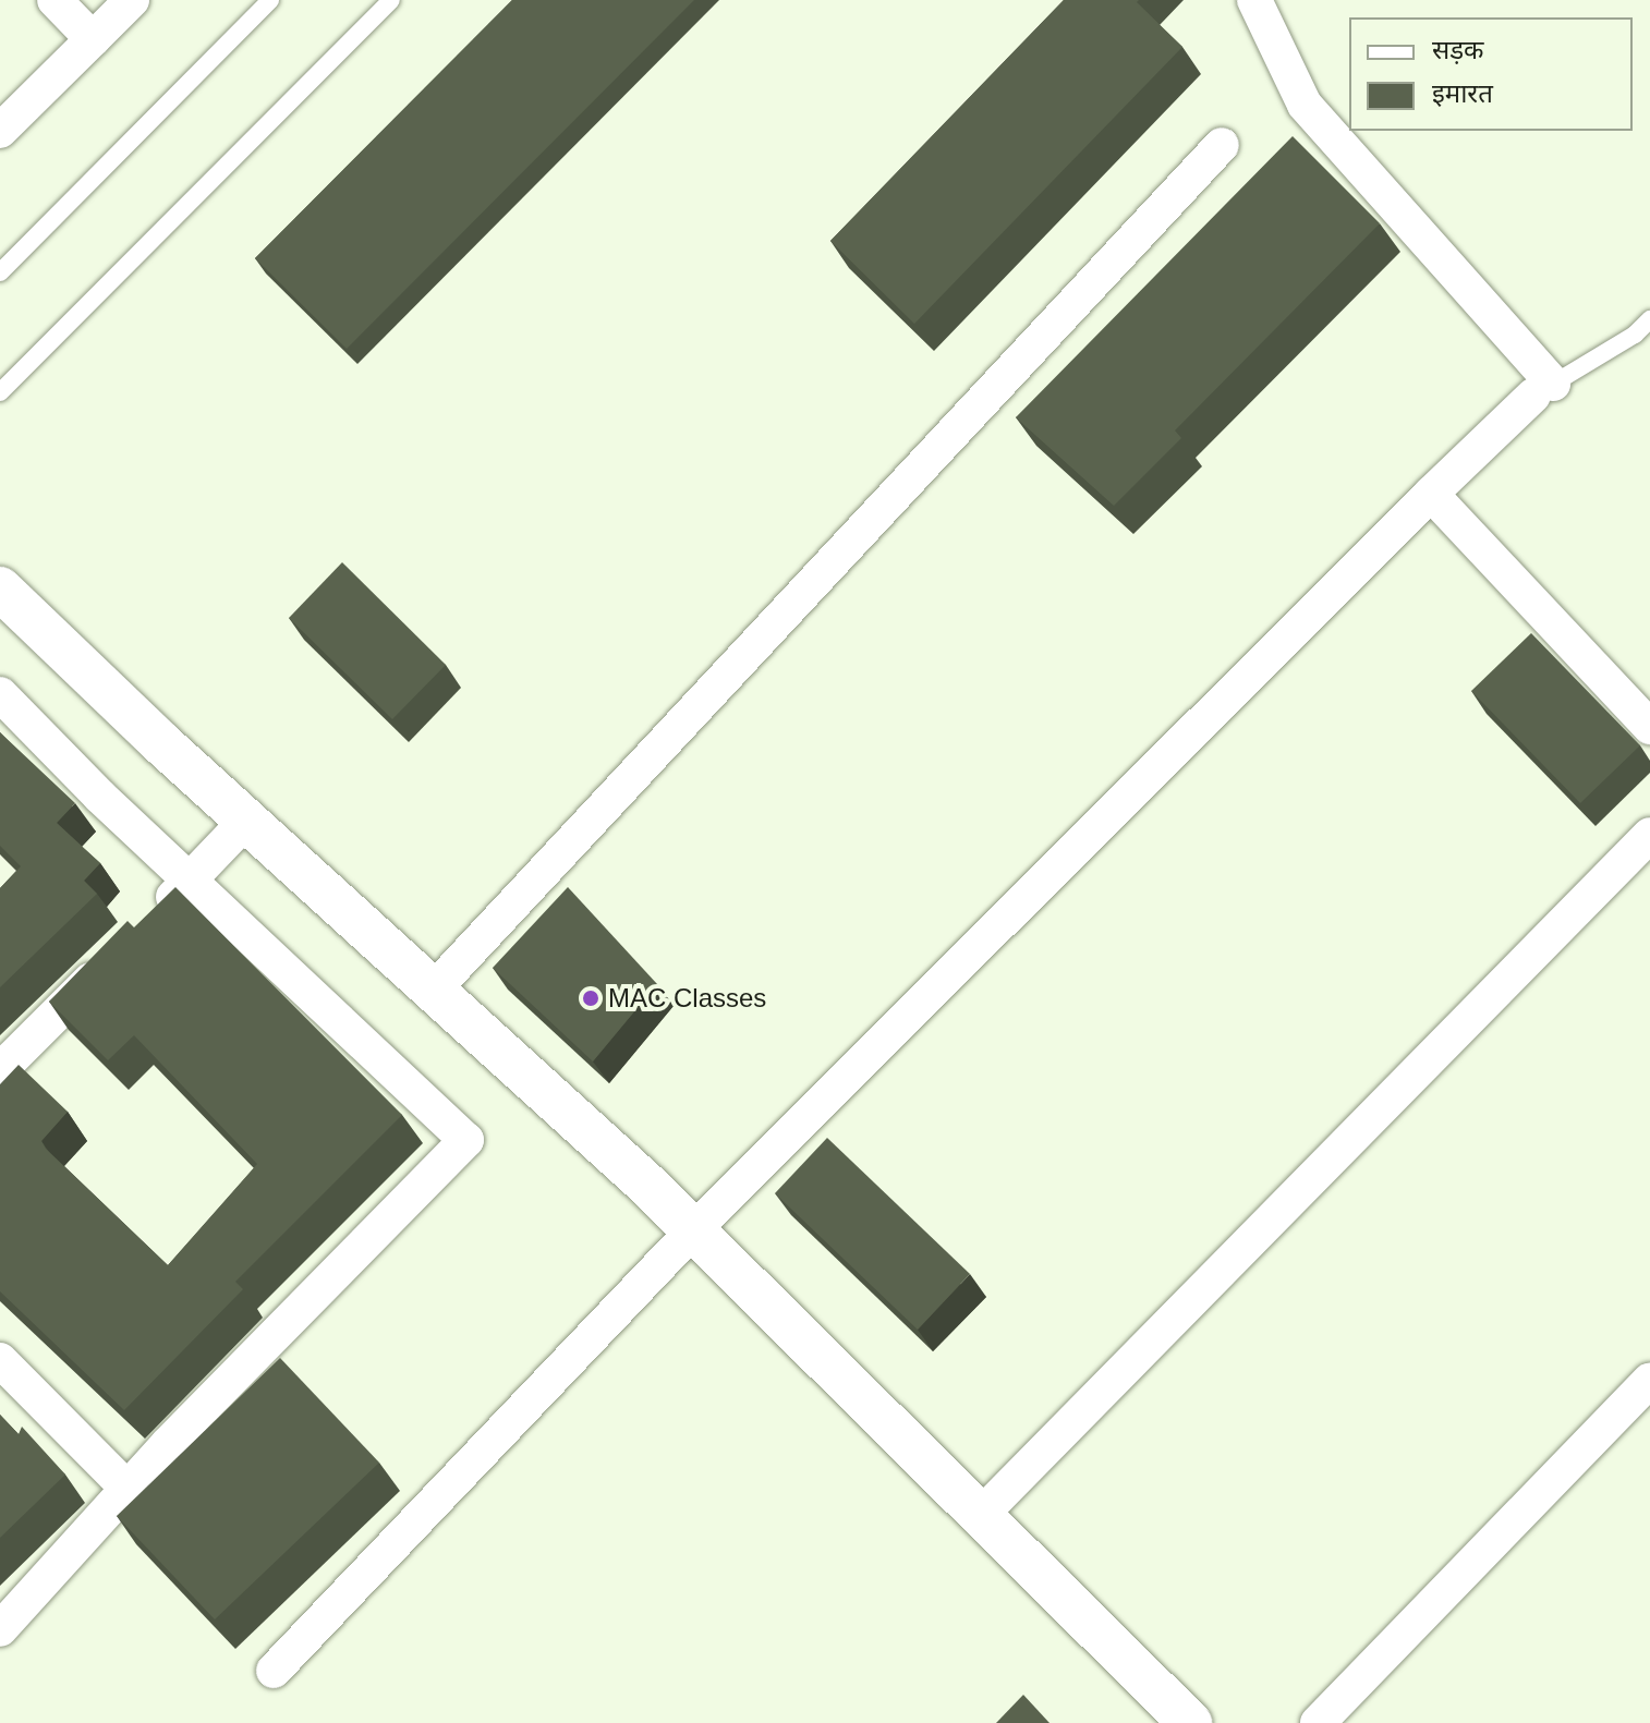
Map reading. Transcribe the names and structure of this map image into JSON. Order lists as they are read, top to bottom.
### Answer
{
  "places": ["MAC Classes"],
  "legend": ["सड़क", "इमारत"]
}
